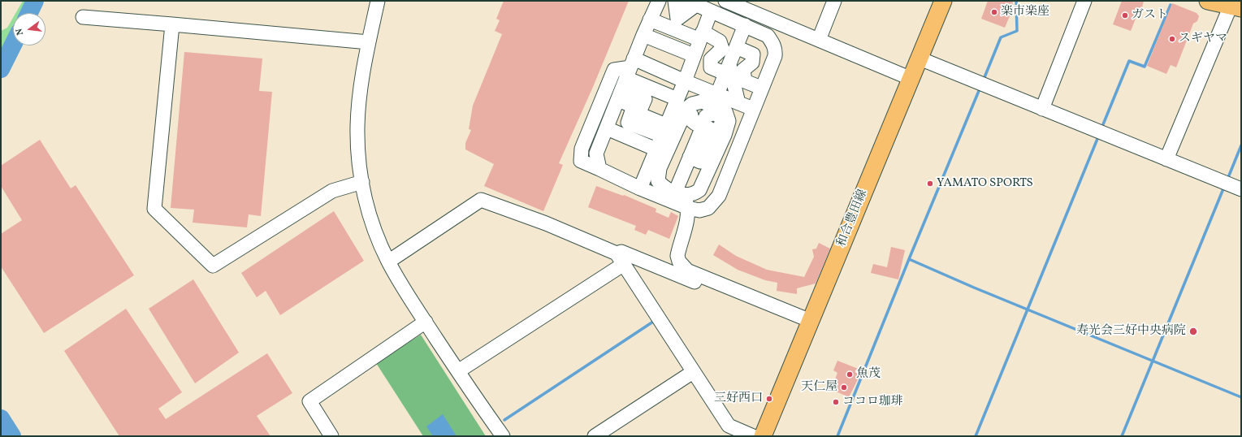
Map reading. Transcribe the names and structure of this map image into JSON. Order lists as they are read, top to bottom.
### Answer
{
  "streets": {
    "main road": ["和合豊田線"]
  },
  "places": [
    "楽市楽座",
    "ガスト",
    "スギヤマ",
    "YAMATO SPORTS",
    "寿光会三好中央病院",
    "魚茂",
    "天仁屋",
    "三好西口",
    "ココロ珈琲"
  ],
  "north": "left"
}
